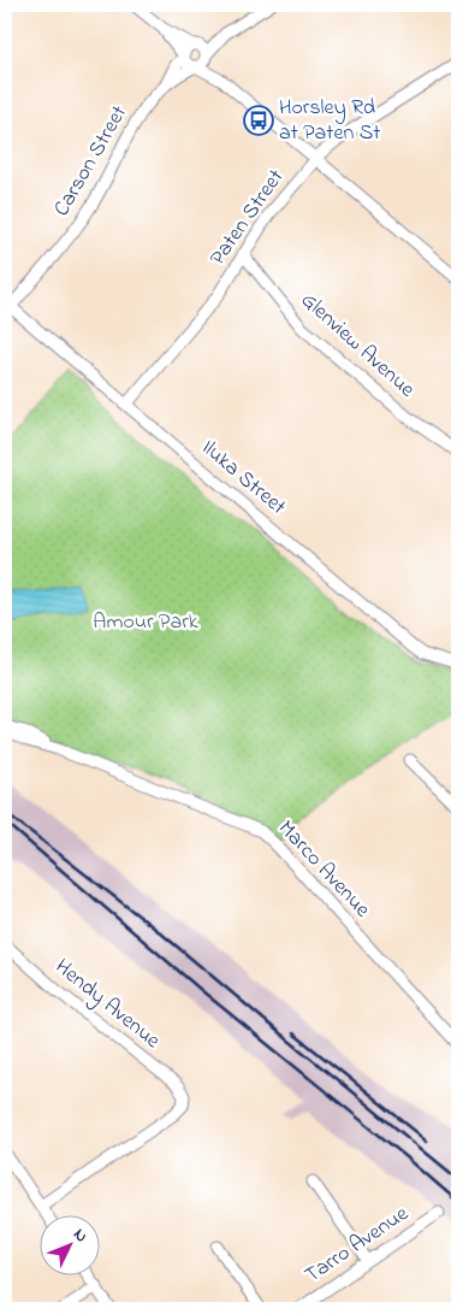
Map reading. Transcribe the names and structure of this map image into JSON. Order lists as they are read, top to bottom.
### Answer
{
  "streets": {
    "street": [
      "Carson Street",
      "Paten Street",
      "Glenview Avenue",
      "Iluka Street",
      "Marco Avenue",
      "Hendy Avenue",
      "Tarro Avenue"
    ]
  },
  "crossings": [
    ["Carson Street", "Iluka Street"],
    ["Paten Street", "Glenview Avenue"],
    ["Paten Street", "Iluka Street"]
  ],
  "parks": ["Amour Park"],
  "places": {
    "bus stop": ["Horsley Rd at Paten St"]
  },
  "north": "top right"
}
